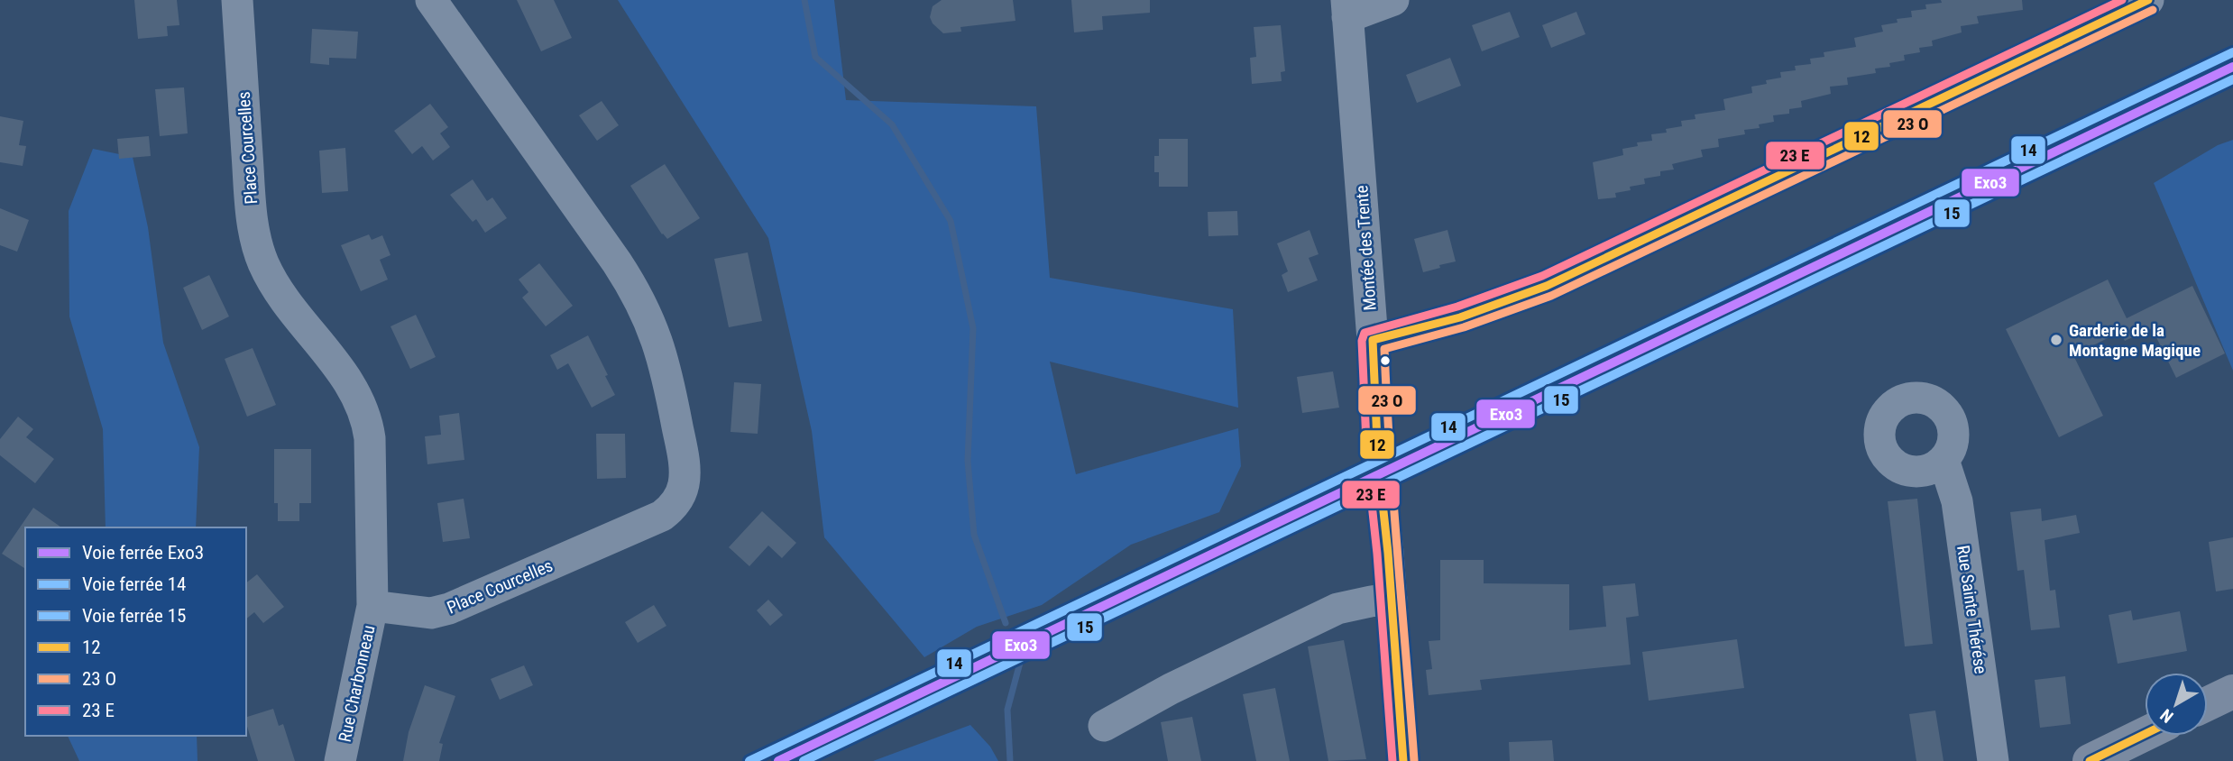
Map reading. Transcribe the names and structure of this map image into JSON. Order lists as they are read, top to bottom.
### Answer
{
  "streets": {
    "street": [
      "Place Courcelles",
      "Montée des Trente",
      "Rue Sainte Thérése",
      "Rue Charbonneau"
    ]
  },
  "crossings": [
    ["Place Courcelles", "Rue Charbonneau"]
  ],
  "places": ["Garderie de la Montagne Magique"],
  "lines": [
    "transit line 12",
    "rail line 14",
    "rail line Exo3",
    "rail line 15"
  ],
  "legend": [
    "Voie ferrée Exo3",
    "Voie ferrée 14",
    "Voie ferrée 15",
    "12",
    "23 O",
    "23 E"
  ],
  "north": "bottom left"
}
